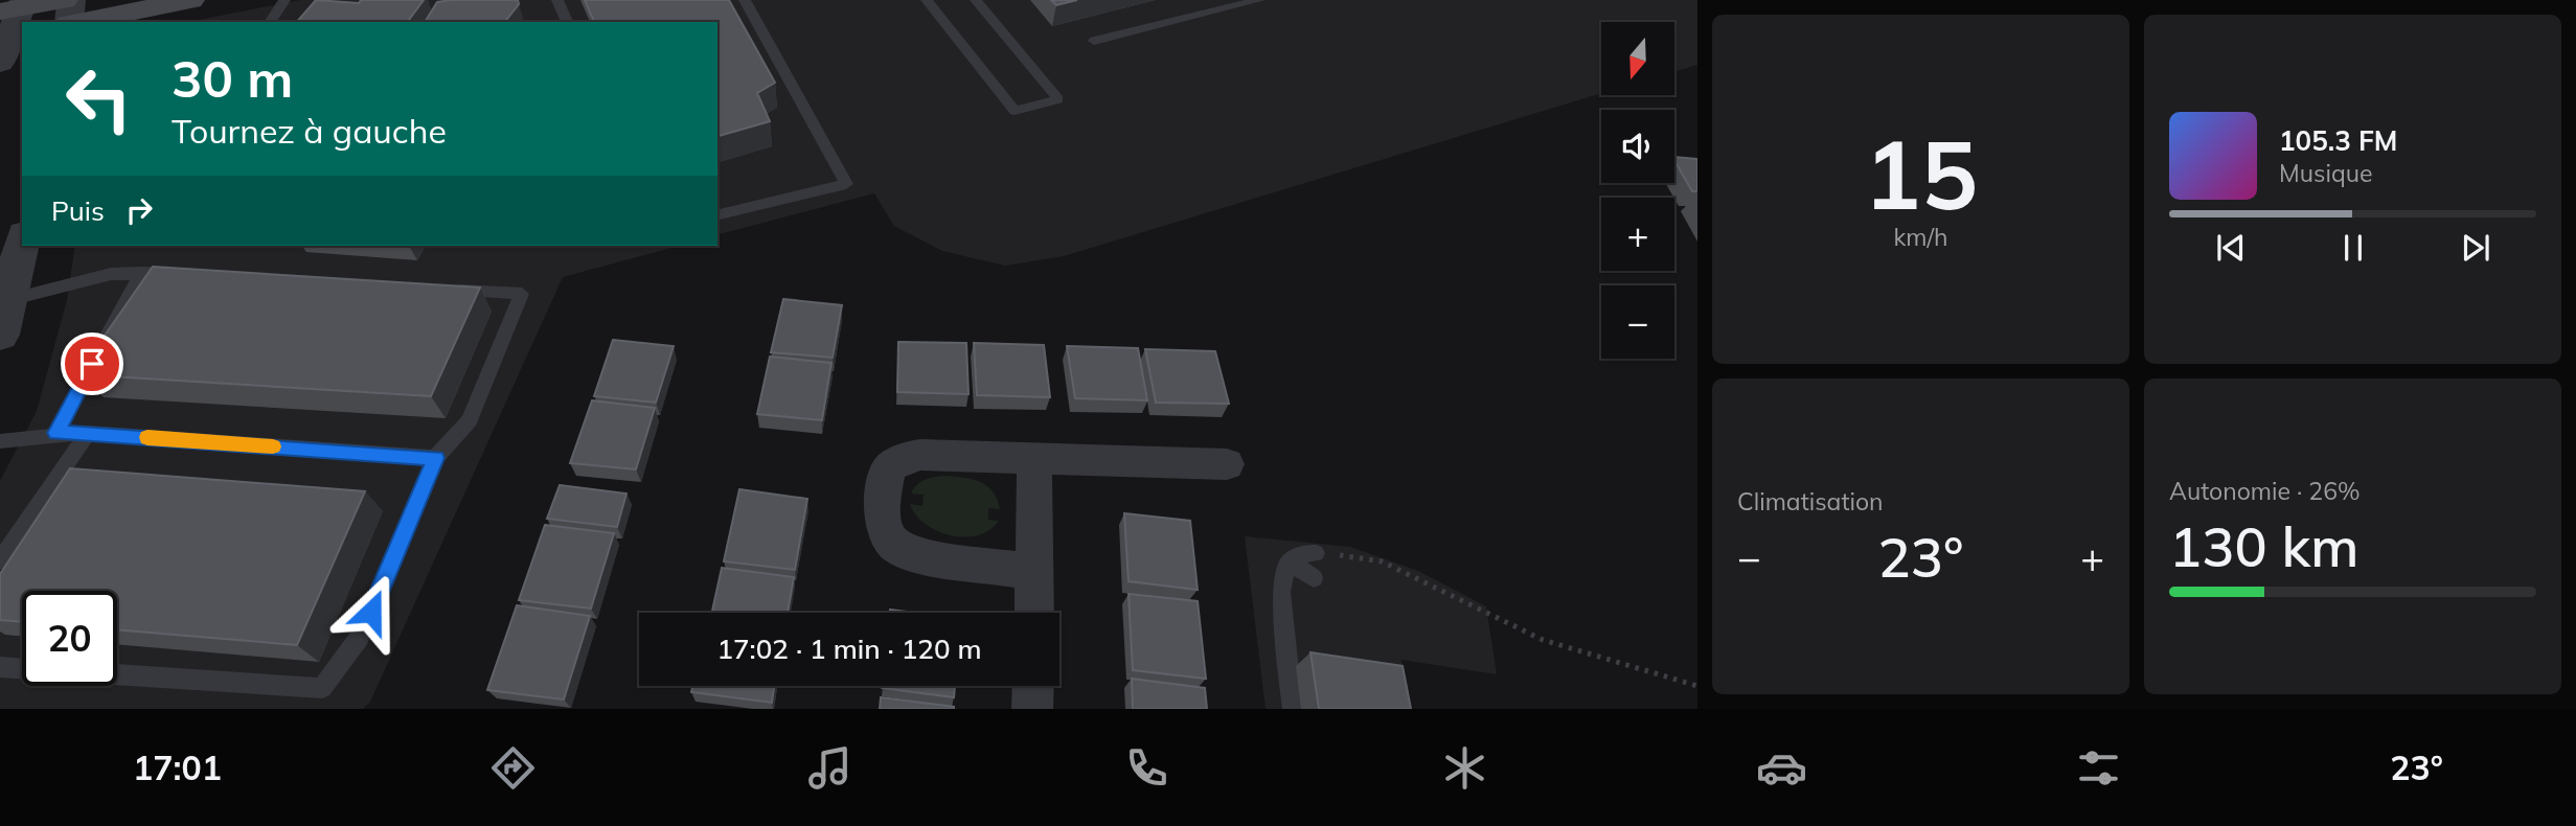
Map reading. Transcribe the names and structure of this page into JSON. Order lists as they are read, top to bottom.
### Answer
{
  "north": "bottom",
  "page": {
    "tile": [
      ["15", "km/h"],
      "Climatisation",
      ["Autonomie · 26%", "130 km"]
    ],
    "map_buttons": ["+", "−"],
    "turn": ["30 m", "Tournez à gauche"],
    "song": ["105.3 FM", "Musique"],
    "then": "Puis",
    "heat": ["−", "23°", "+"],
    "limit": "20",
    "trip": "17:02 · 1 min · 120 m",
    "tabs": ["17:01", "23°"]
  }
}
